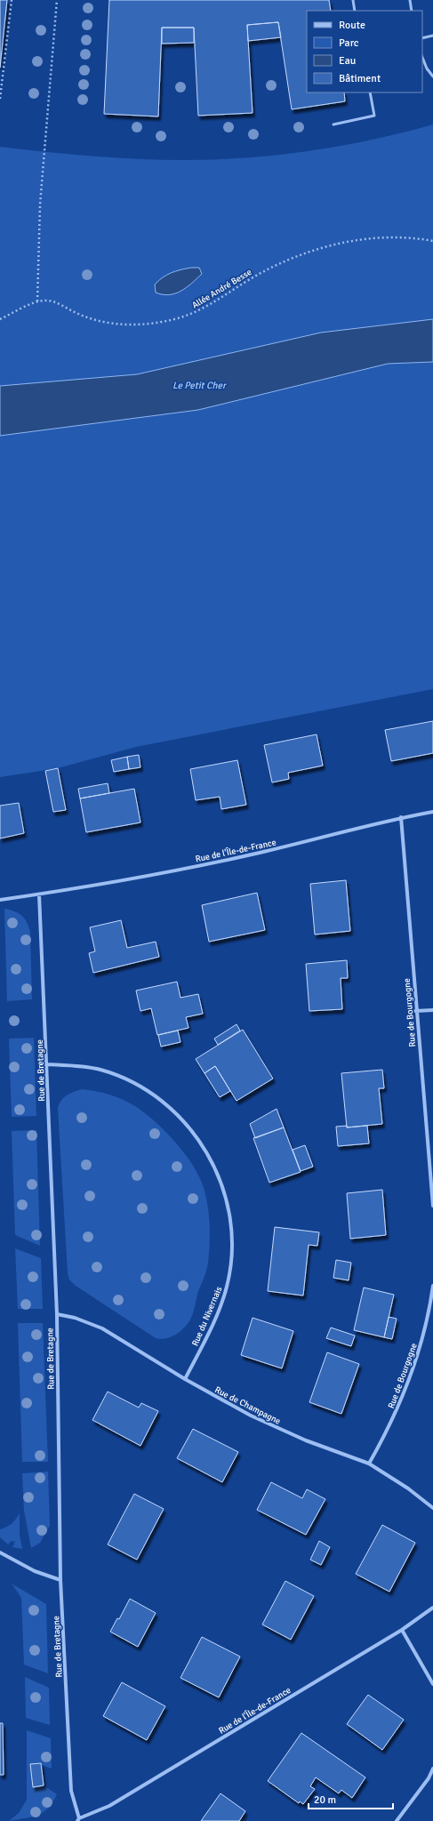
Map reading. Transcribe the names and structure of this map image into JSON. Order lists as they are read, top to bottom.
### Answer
{
  "streets": {
    "street": [
      "Rue de l'Île-de-France",
      "Rue de Bourgogne",
      "Rue de Bretagne",
      "Rue du Nivernais",
      "Rue de Champagne"
    ],
    "path": ["Allée André Besse"]
  },
  "crossings": [
    ["Rue de l'Île-de-France", "Rue de Bourgogne"],
    ["Rue de l'Île-de-France", "Rue de Bretagne"],
    ["Rue de Bourgogne", "Rue de Champagne"],
    ["Rue de Bretagne", "Rue du Nivernais"],
    ["Rue de Bretagne", "Rue de Champagne"],
    ["Rue du Nivernais", "Rue de Champagne"]
  ],
  "water": ["Le Petit Cher"],
  "legend": [
    "Route",
    "Parc",
    "Eau",
    "Bâtiment"
  ],
  "scale_bar": "20 m"
}
